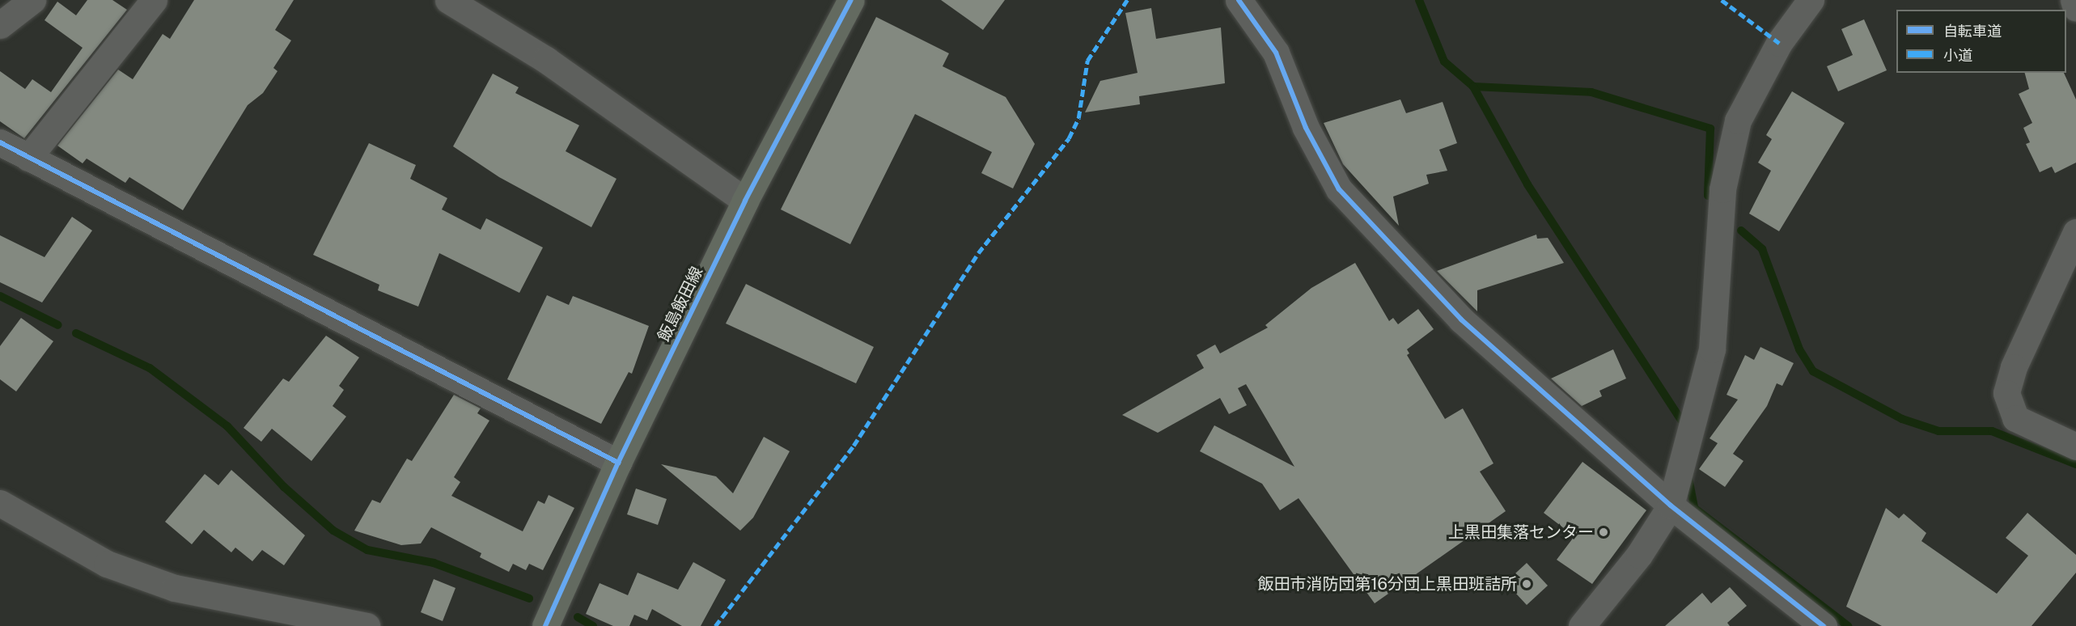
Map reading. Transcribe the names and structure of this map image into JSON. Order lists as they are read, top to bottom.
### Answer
{
  "streets": {
    "main road": ["飯島飯田線"]
  },
  "places": ["上黒田集落センター", "飯田市消防団第16分団上黒田班詰所"],
  "legend": ["自転車道", "小道"]
}
